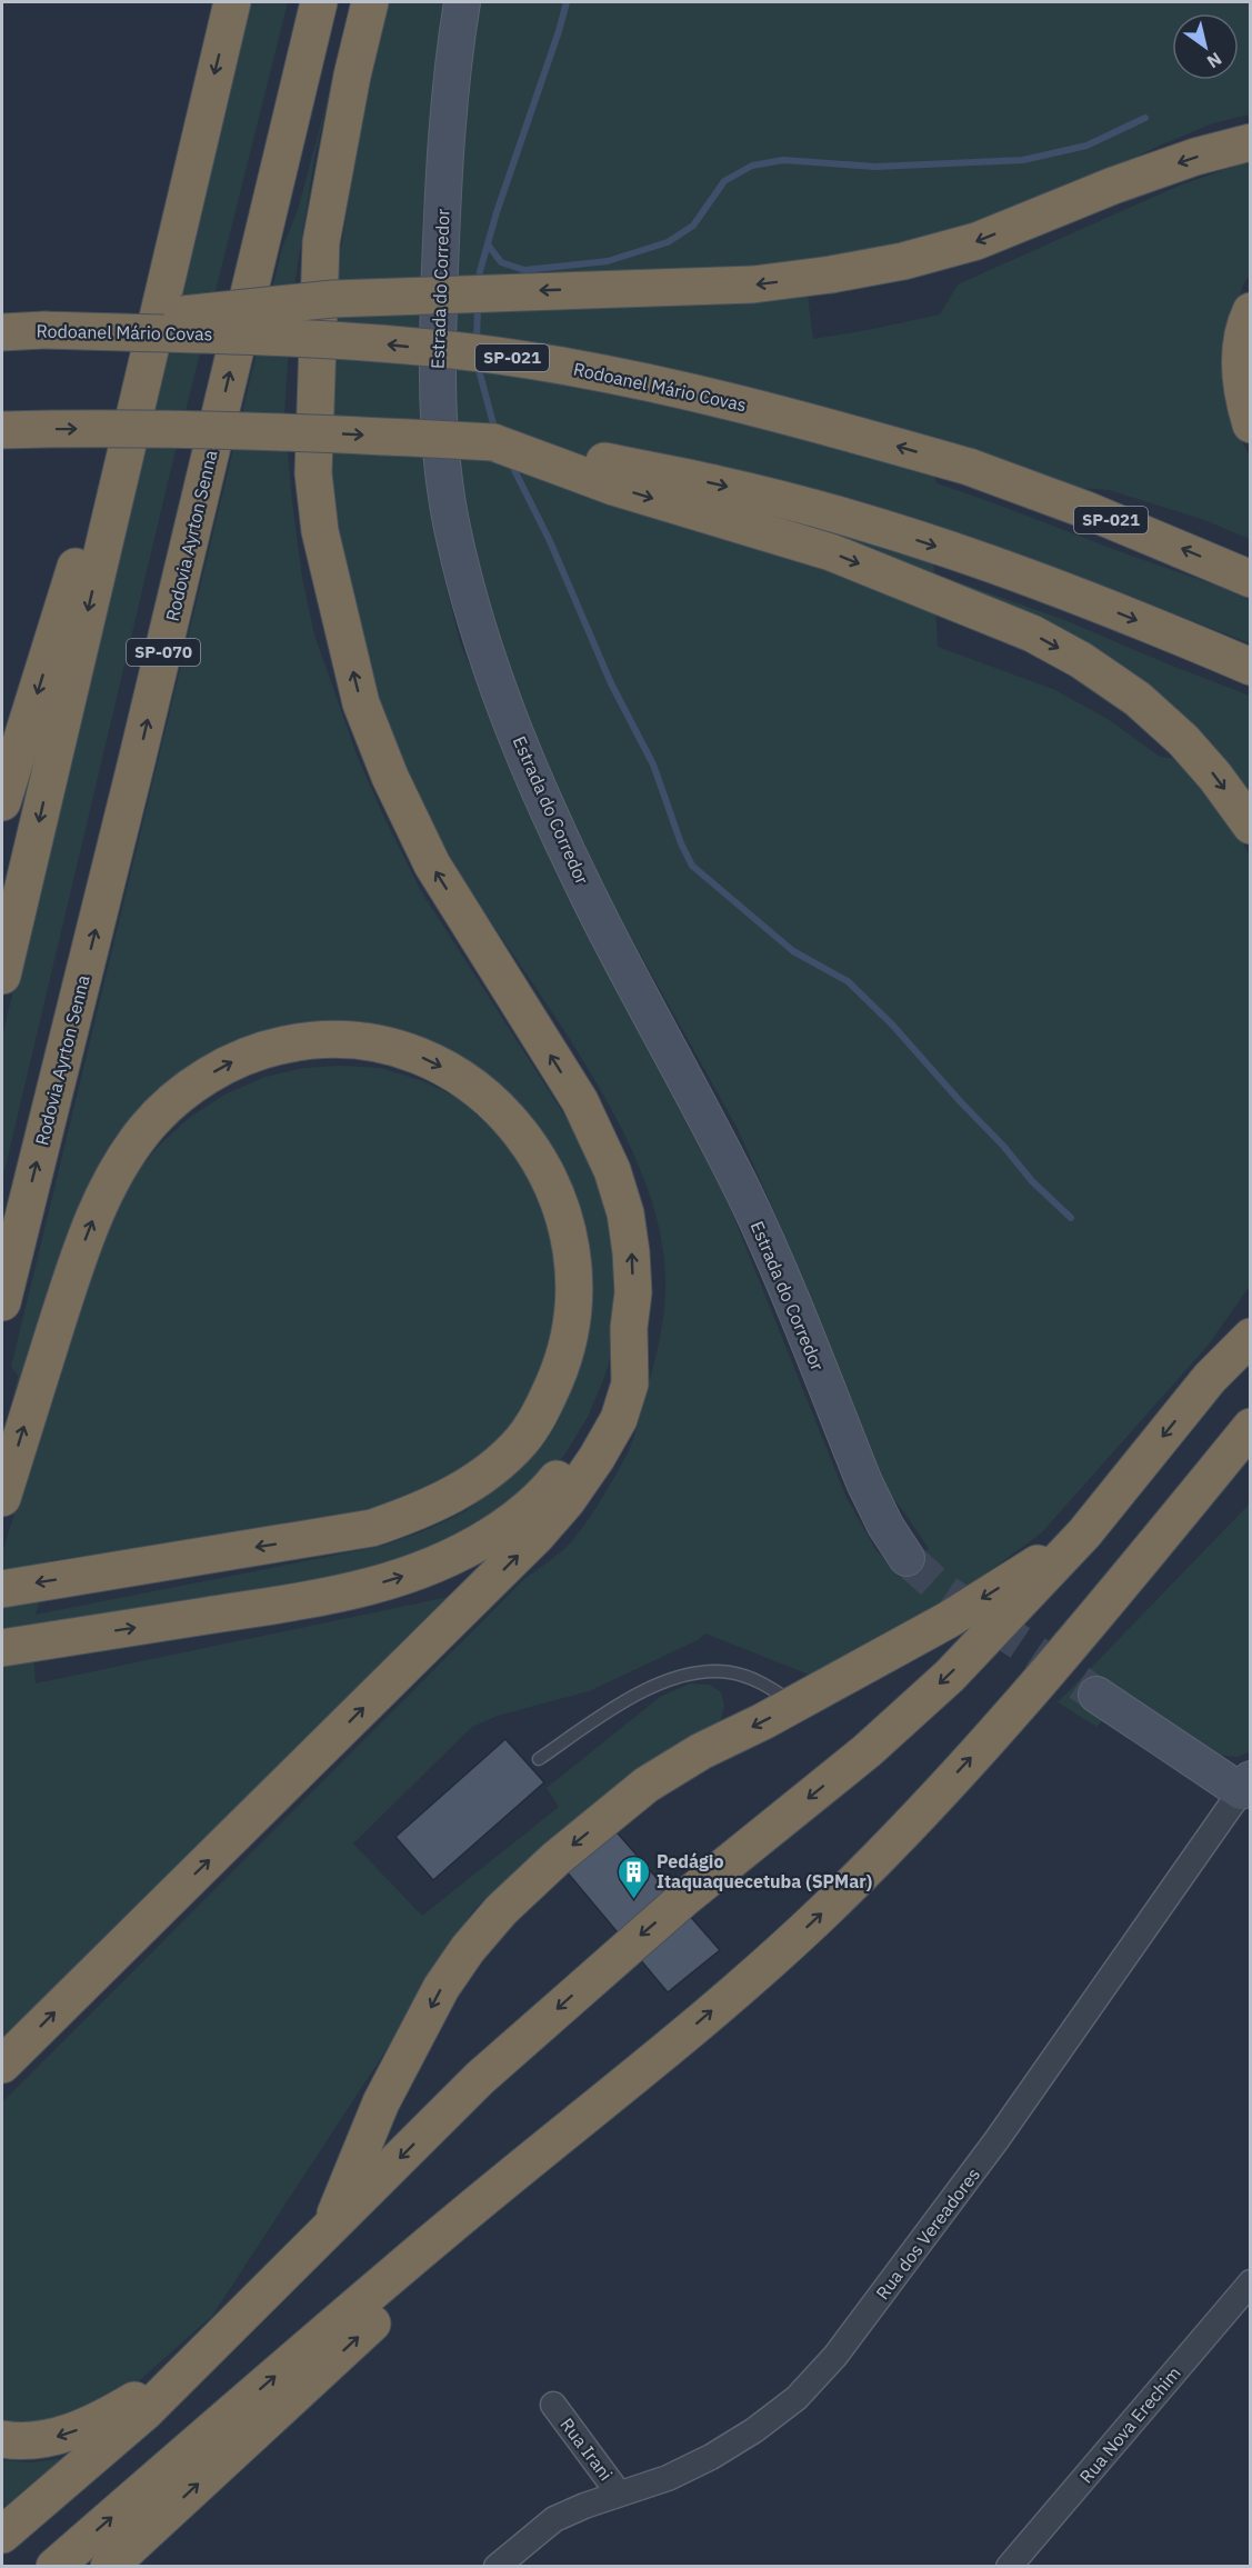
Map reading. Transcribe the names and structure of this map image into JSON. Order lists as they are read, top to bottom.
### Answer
{
  "streets": {
    "highway": [
      "Rodoanel Mário Covas",
      "SP-021",
      "Rodovia Ayrton Senna",
      "SP-070"
    ],
    "street": [
      "Estrada do Corredor",
      "Rua dos Vereadores",
      "Rua Nova Erechim",
      "Rua Irani"
    ]
  },
  "crossings": [
    ["Rua dos Vereadores", "Rua Irani"]
  ],
  "places": {
    "building": ["Pedágio Itaquaquecetuba (SPMar)"]
  },
  "north": "bottom right"
}
